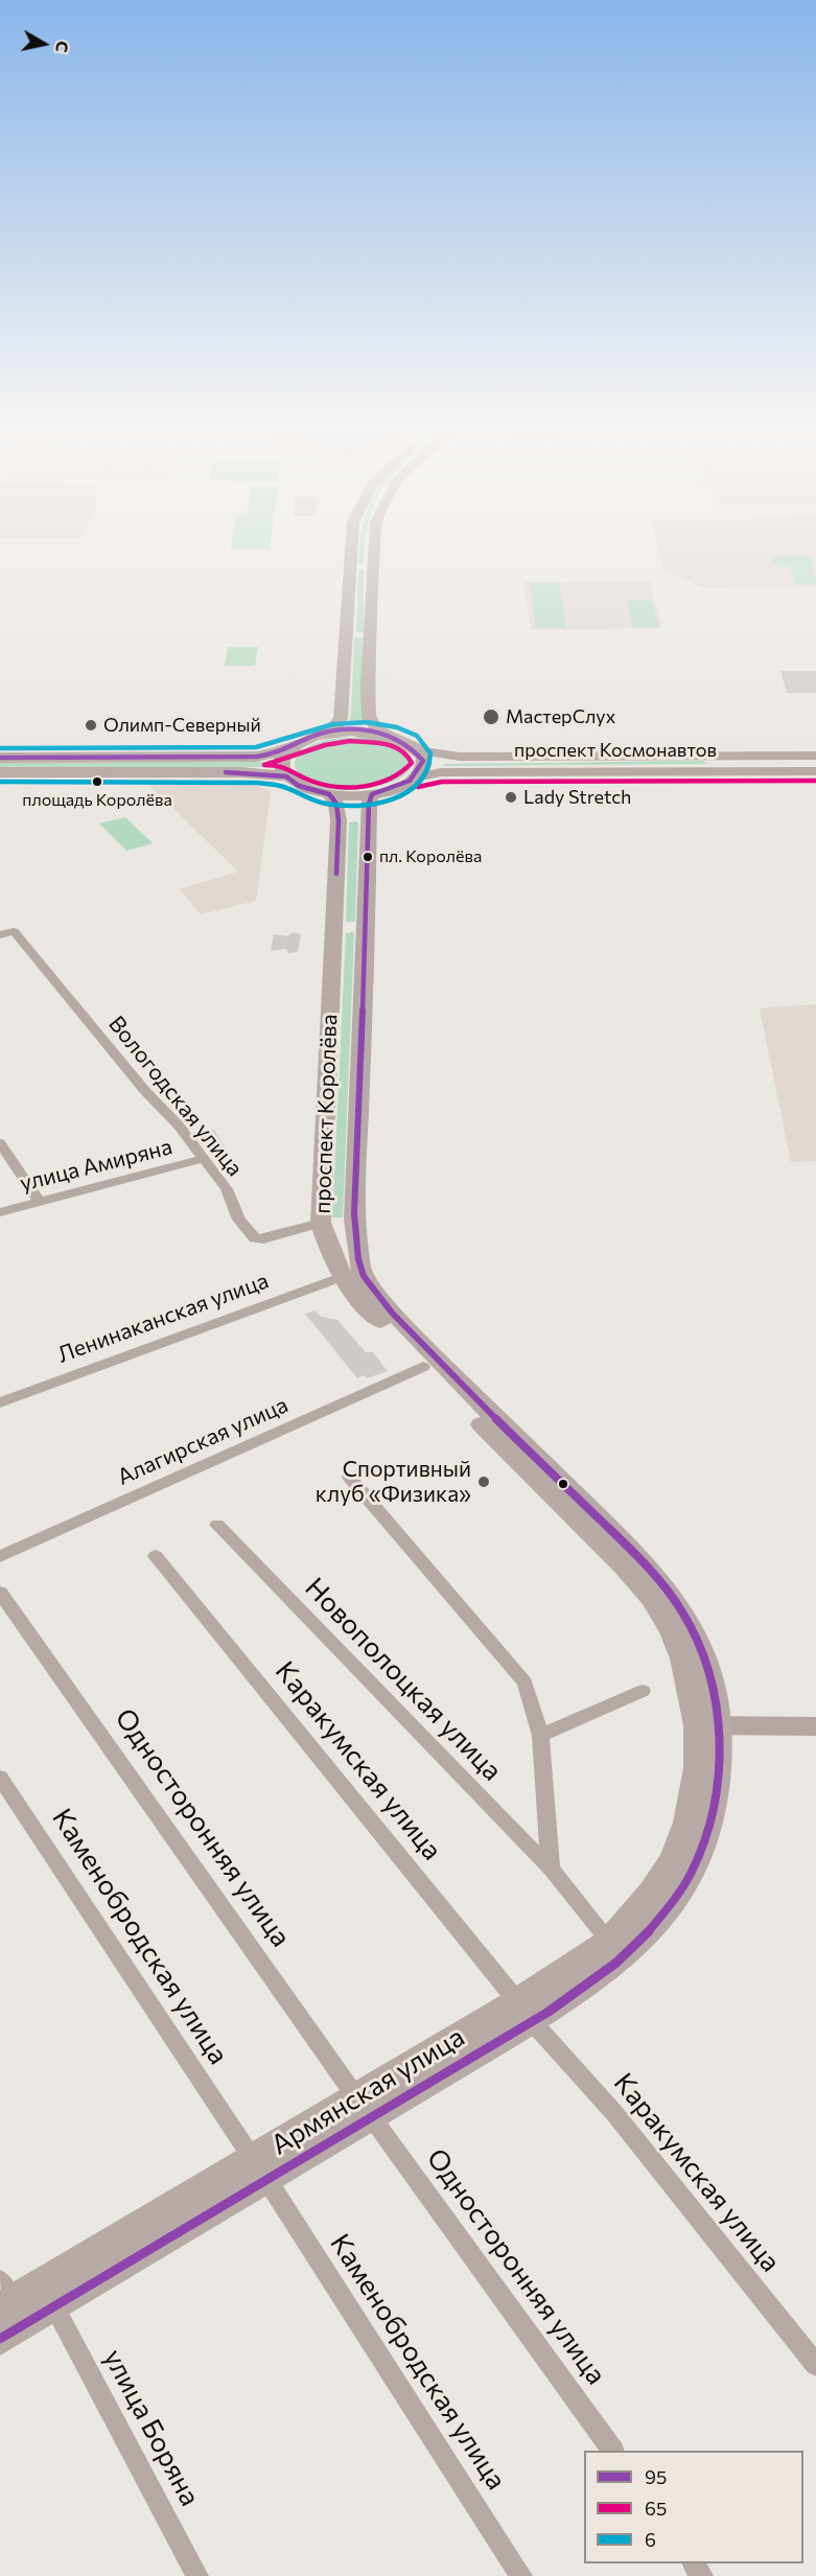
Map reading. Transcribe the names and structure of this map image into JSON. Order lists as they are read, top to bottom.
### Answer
{
  "streets": {
    "main road": ["проспект Космонавтов", "проспект Королёва", "Армянская улица"],
    "street": [
      "Вологодская улица",
      "улица Амиряна",
      "Ленинаканская улица",
      "Алагирская улица",
      "Новополоцкая улица",
      "Каракумская улица",
      "Односторонняя улица",
      "Каменобродская улица",
      "улица Боряна"
    ]
  },
  "crossings": [
    ["Вологодская улица", "проспект Королёва"],
    ["Вологодская улица", "улица Амиряна"],
    ["проспект Королёва", "Ленинаканская улица"],
    ["проспект Королёва", "Алагирская улица"],
    ["проспект Королёва", "Армянская улица"],
    ["Новополоцкая улица", "Армянская улица"],
    ["Каракумская улица", "Армянская улица"],
    ["Односторонняя улица", "Армянская улица"],
    ["Каменобродская улица", "Армянская улица"],
    ["Армянская улица", "улица Боряна"]
  ],
  "places": [
    "МастерСлух",
    "Олимп-Северный",
    "площадь Королёва",
    "Lady Stretch",
    "пл. Королёва",
    "Спортивный клуб «Физика»"
  ],
  "lines": ["transit line 6", "transit line 95", "transit line 65"],
  "legend": ["95", "65", "6"],
  "north": "right"
}
